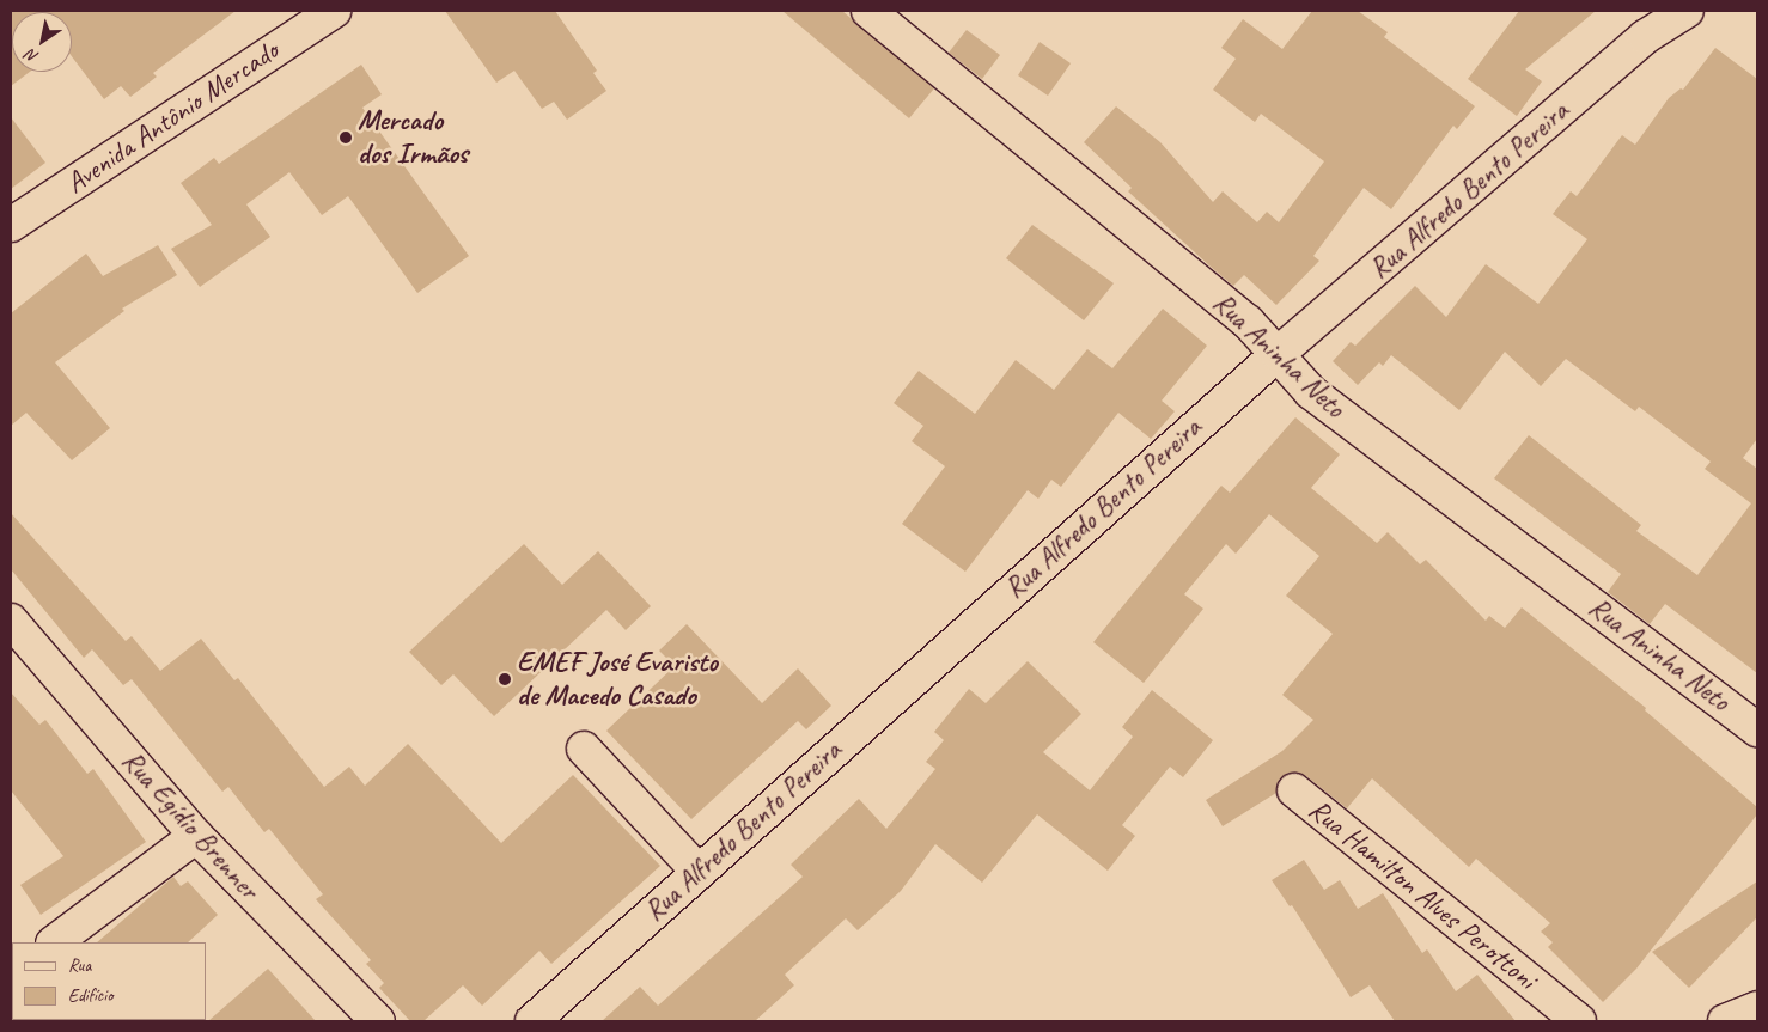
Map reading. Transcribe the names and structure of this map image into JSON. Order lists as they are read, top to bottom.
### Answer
{
  "streets": {
    "street": [
      "Avenida Antônio Mercado",
      "Rua Alfredo Bento Pereira",
      "Rua Aninha Neto",
      "Rua Egídio Brenner",
      "Rua Hamilton Alves Perottoni"
    ]
  },
  "crossings": [
    ["Rua Alfredo Bento Pereira", "Rua Aninha Neto"]
  ],
  "places": ["Mercado dos Irmãos", "EMEF José Evaristo de Macedo Casado"],
  "legend": ["Rua", "Edifício"],
  "north": "bottom left"
}
